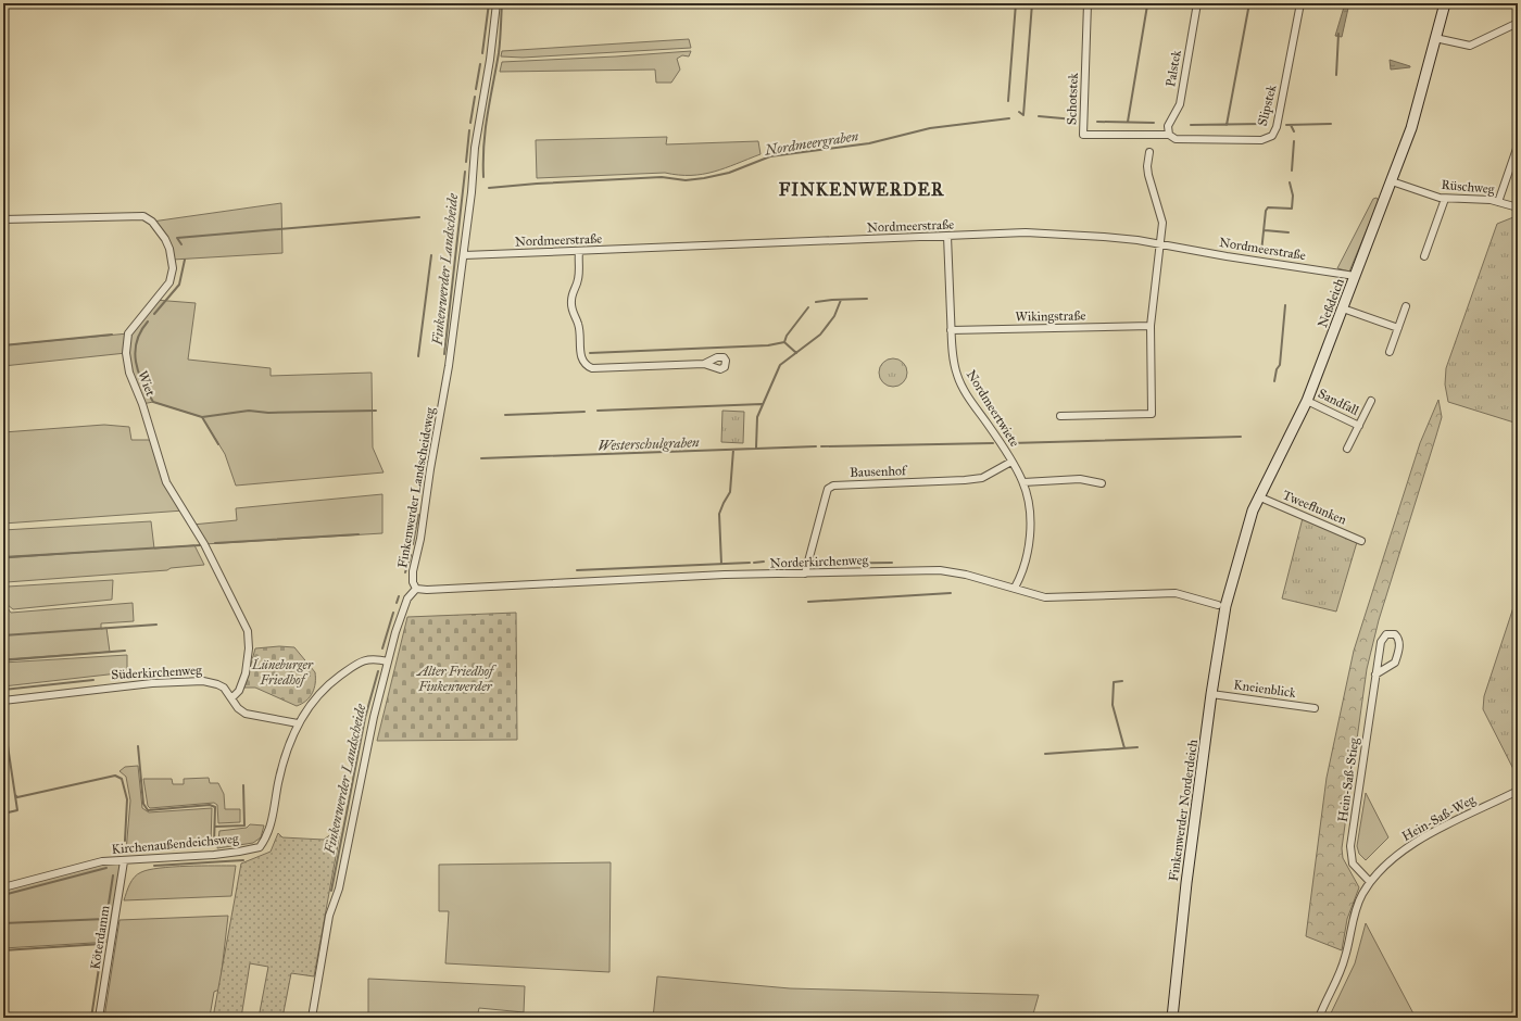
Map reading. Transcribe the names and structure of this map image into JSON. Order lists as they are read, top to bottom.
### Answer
{
  "streets": {
    "street": [
      "Palstek",
      "Schotstek",
      "Slipstek",
      "Rüschweg",
      "Nordmeerstraße",
      "Neßdeich",
      "Wikingstraße",
      "Wiet",
      "Sandfall",
      "Nordmeertwiete",
      "Bausenhof",
      "Finkenwerder Landscheideweg",
      "Tweeflunken",
      "Norderkirchenweg",
      "Süderkirchenweg",
      "Kneienblick",
      "Hein-Saß-Stieg",
      "Finkenwerder Norderdeich",
      "Hein-Saß-Weg",
      "Kirchenaußendeichsweg",
      "Köterdamm"
    ]
  },
  "crossings": [
    ["Palstek", "Schotstek"],
    ["Palstek", "Slipstek"],
    ["Schotstek", "Slipstek"],
    ["Rüschweg", "Neßdeich"],
    ["Nordmeerstraße", "Neßdeich"],
    ["Nordmeerstraße", "Nordmeertwiete"],
    ["Nordmeerstraße", "Finkenwerder Landscheideweg"],
    ["Neßdeich", "Sandfall"],
    ["Neßdeich", "Tweeflunken"],
    ["Neßdeich", "Norderkirchenweg"],
    ["Neßdeich", "Finkenwerder Norderdeich"],
    ["Wikingstraße", "Nordmeertwiete"],
    ["Wiet", "Süderkirchenweg"],
    ["Nordmeertwiete", "Bausenhof"],
    ["Nordmeertwiete", "Norderkirchenweg"],
    ["Bausenhof", "Norderkirchenweg"],
    ["Finkenwerder Landscheideweg", "Norderkirchenweg"],
    ["Norderkirchenweg", "Finkenwerder Norderdeich"],
    ["Süderkirchenweg", "Kirchenaußendeichsweg"],
    ["Kneienblick", "Finkenwerder Norderdeich"],
    ["Hein-Saß-Stieg", "Hein-Saß-Weg"],
    ["Kirchenaußendeichsweg", "Köterdamm"]
  ],
  "districts": ["FINKENWERDER"],
  "water": ["Nordmeergraben", "Finkenwerder Landscheide", "Westerschulgraben"],
  "parks": ["Lüneburger Friedhof", "Alter Friedhof Finkenwerder"]
}
